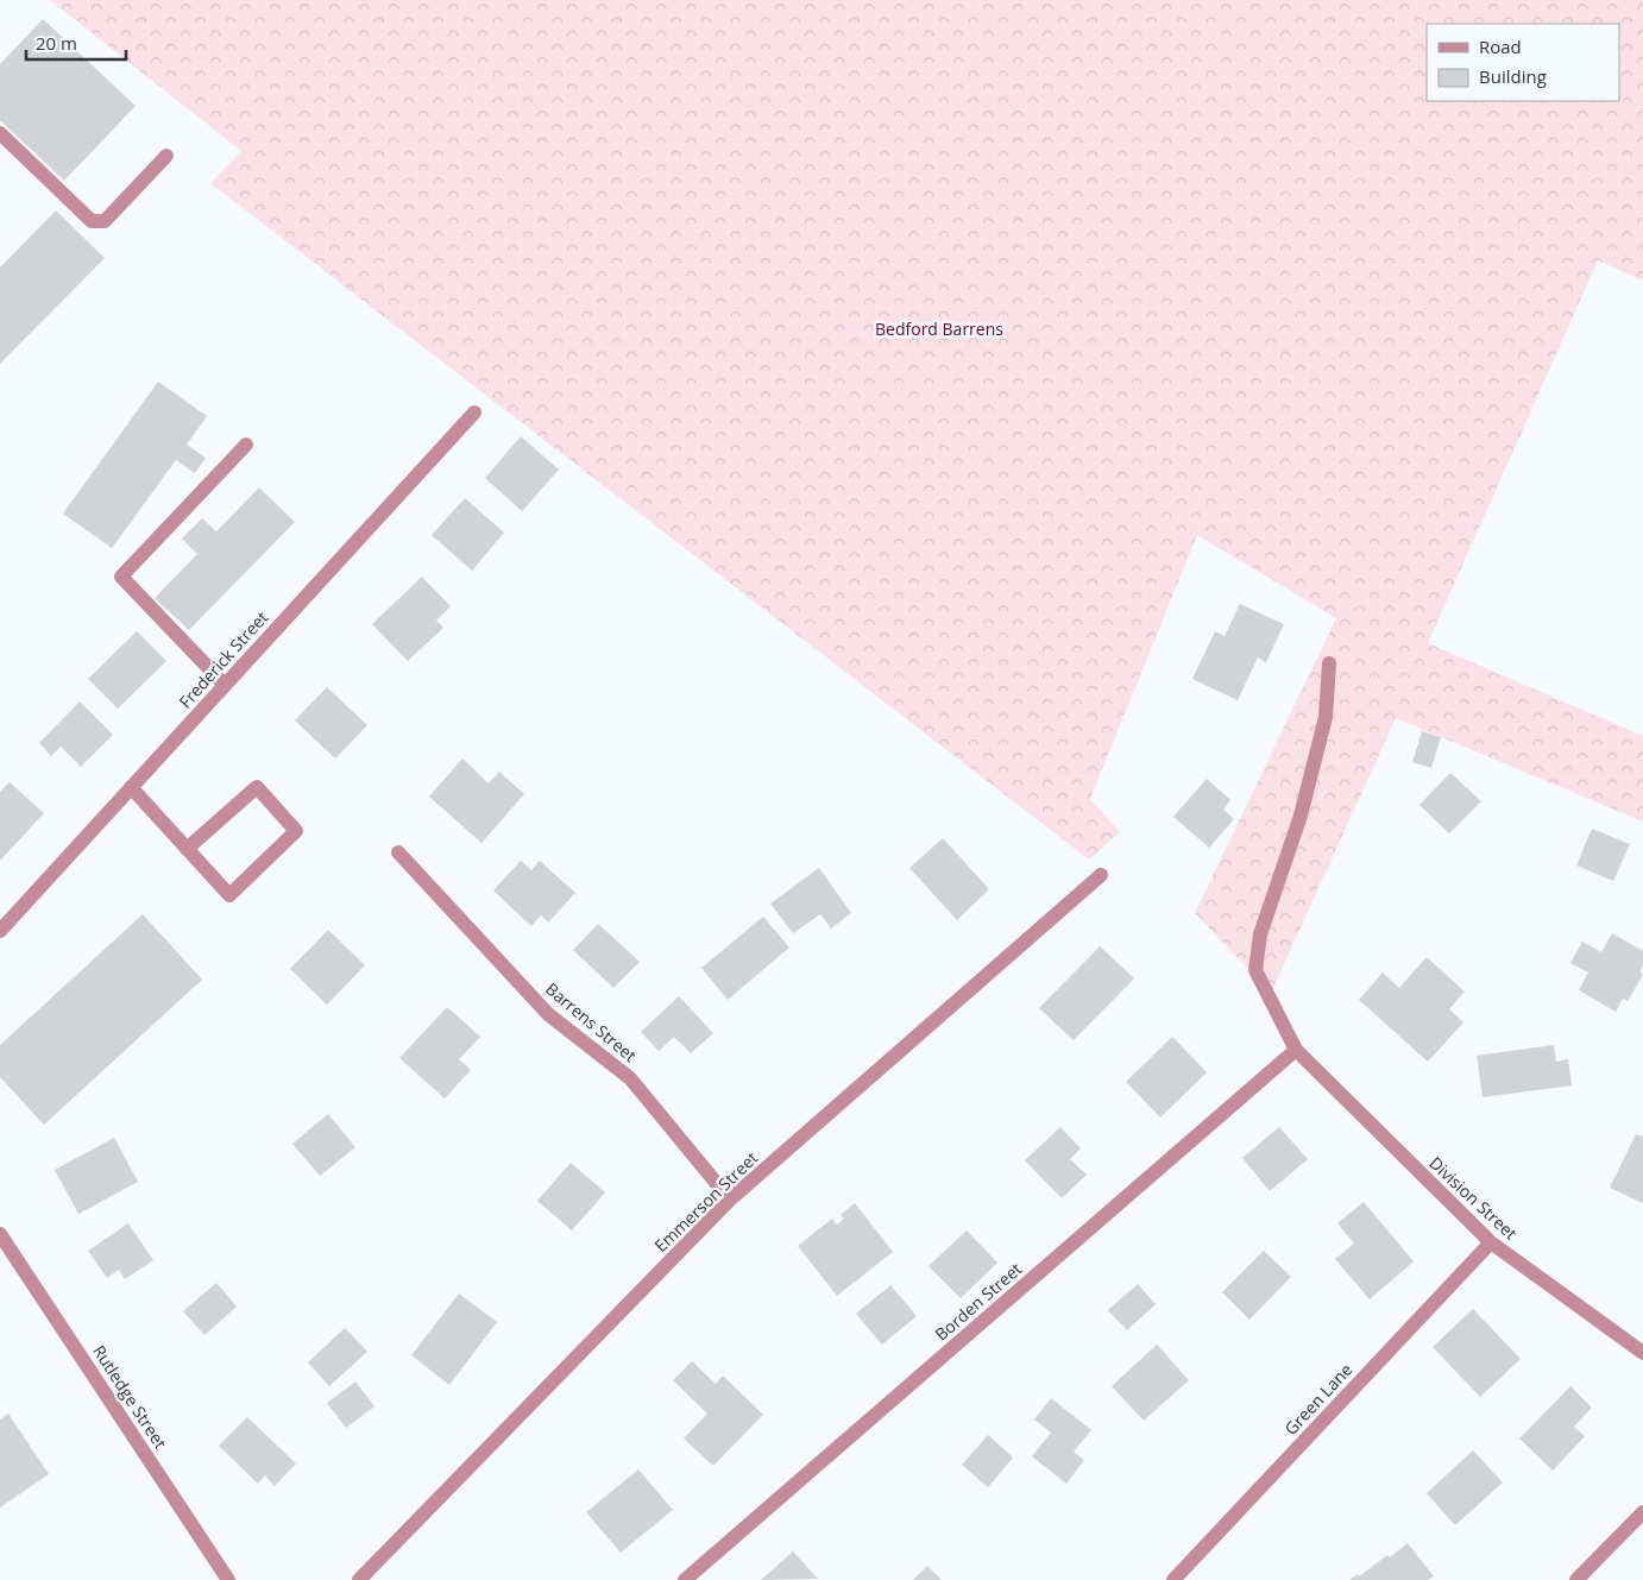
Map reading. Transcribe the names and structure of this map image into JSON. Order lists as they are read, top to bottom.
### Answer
{
  "streets": {
    "street": [
      "Frederick Street",
      "Barrens Street",
      "Division Street",
      "Emmerson Street",
      "Borden Street",
      "Rutledge Street",
      "Green Lane"
    ]
  },
  "crossings": [
    ["Barrens Street", "Emmerson Street"],
    ["Division Street", "Borden Street"],
    ["Division Street", "Green Lane"]
  ],
  "parks": ["Bedford Barrens"],
  "legend": ["Road", "Building"],
  "scale_bar": "20 m"
}
